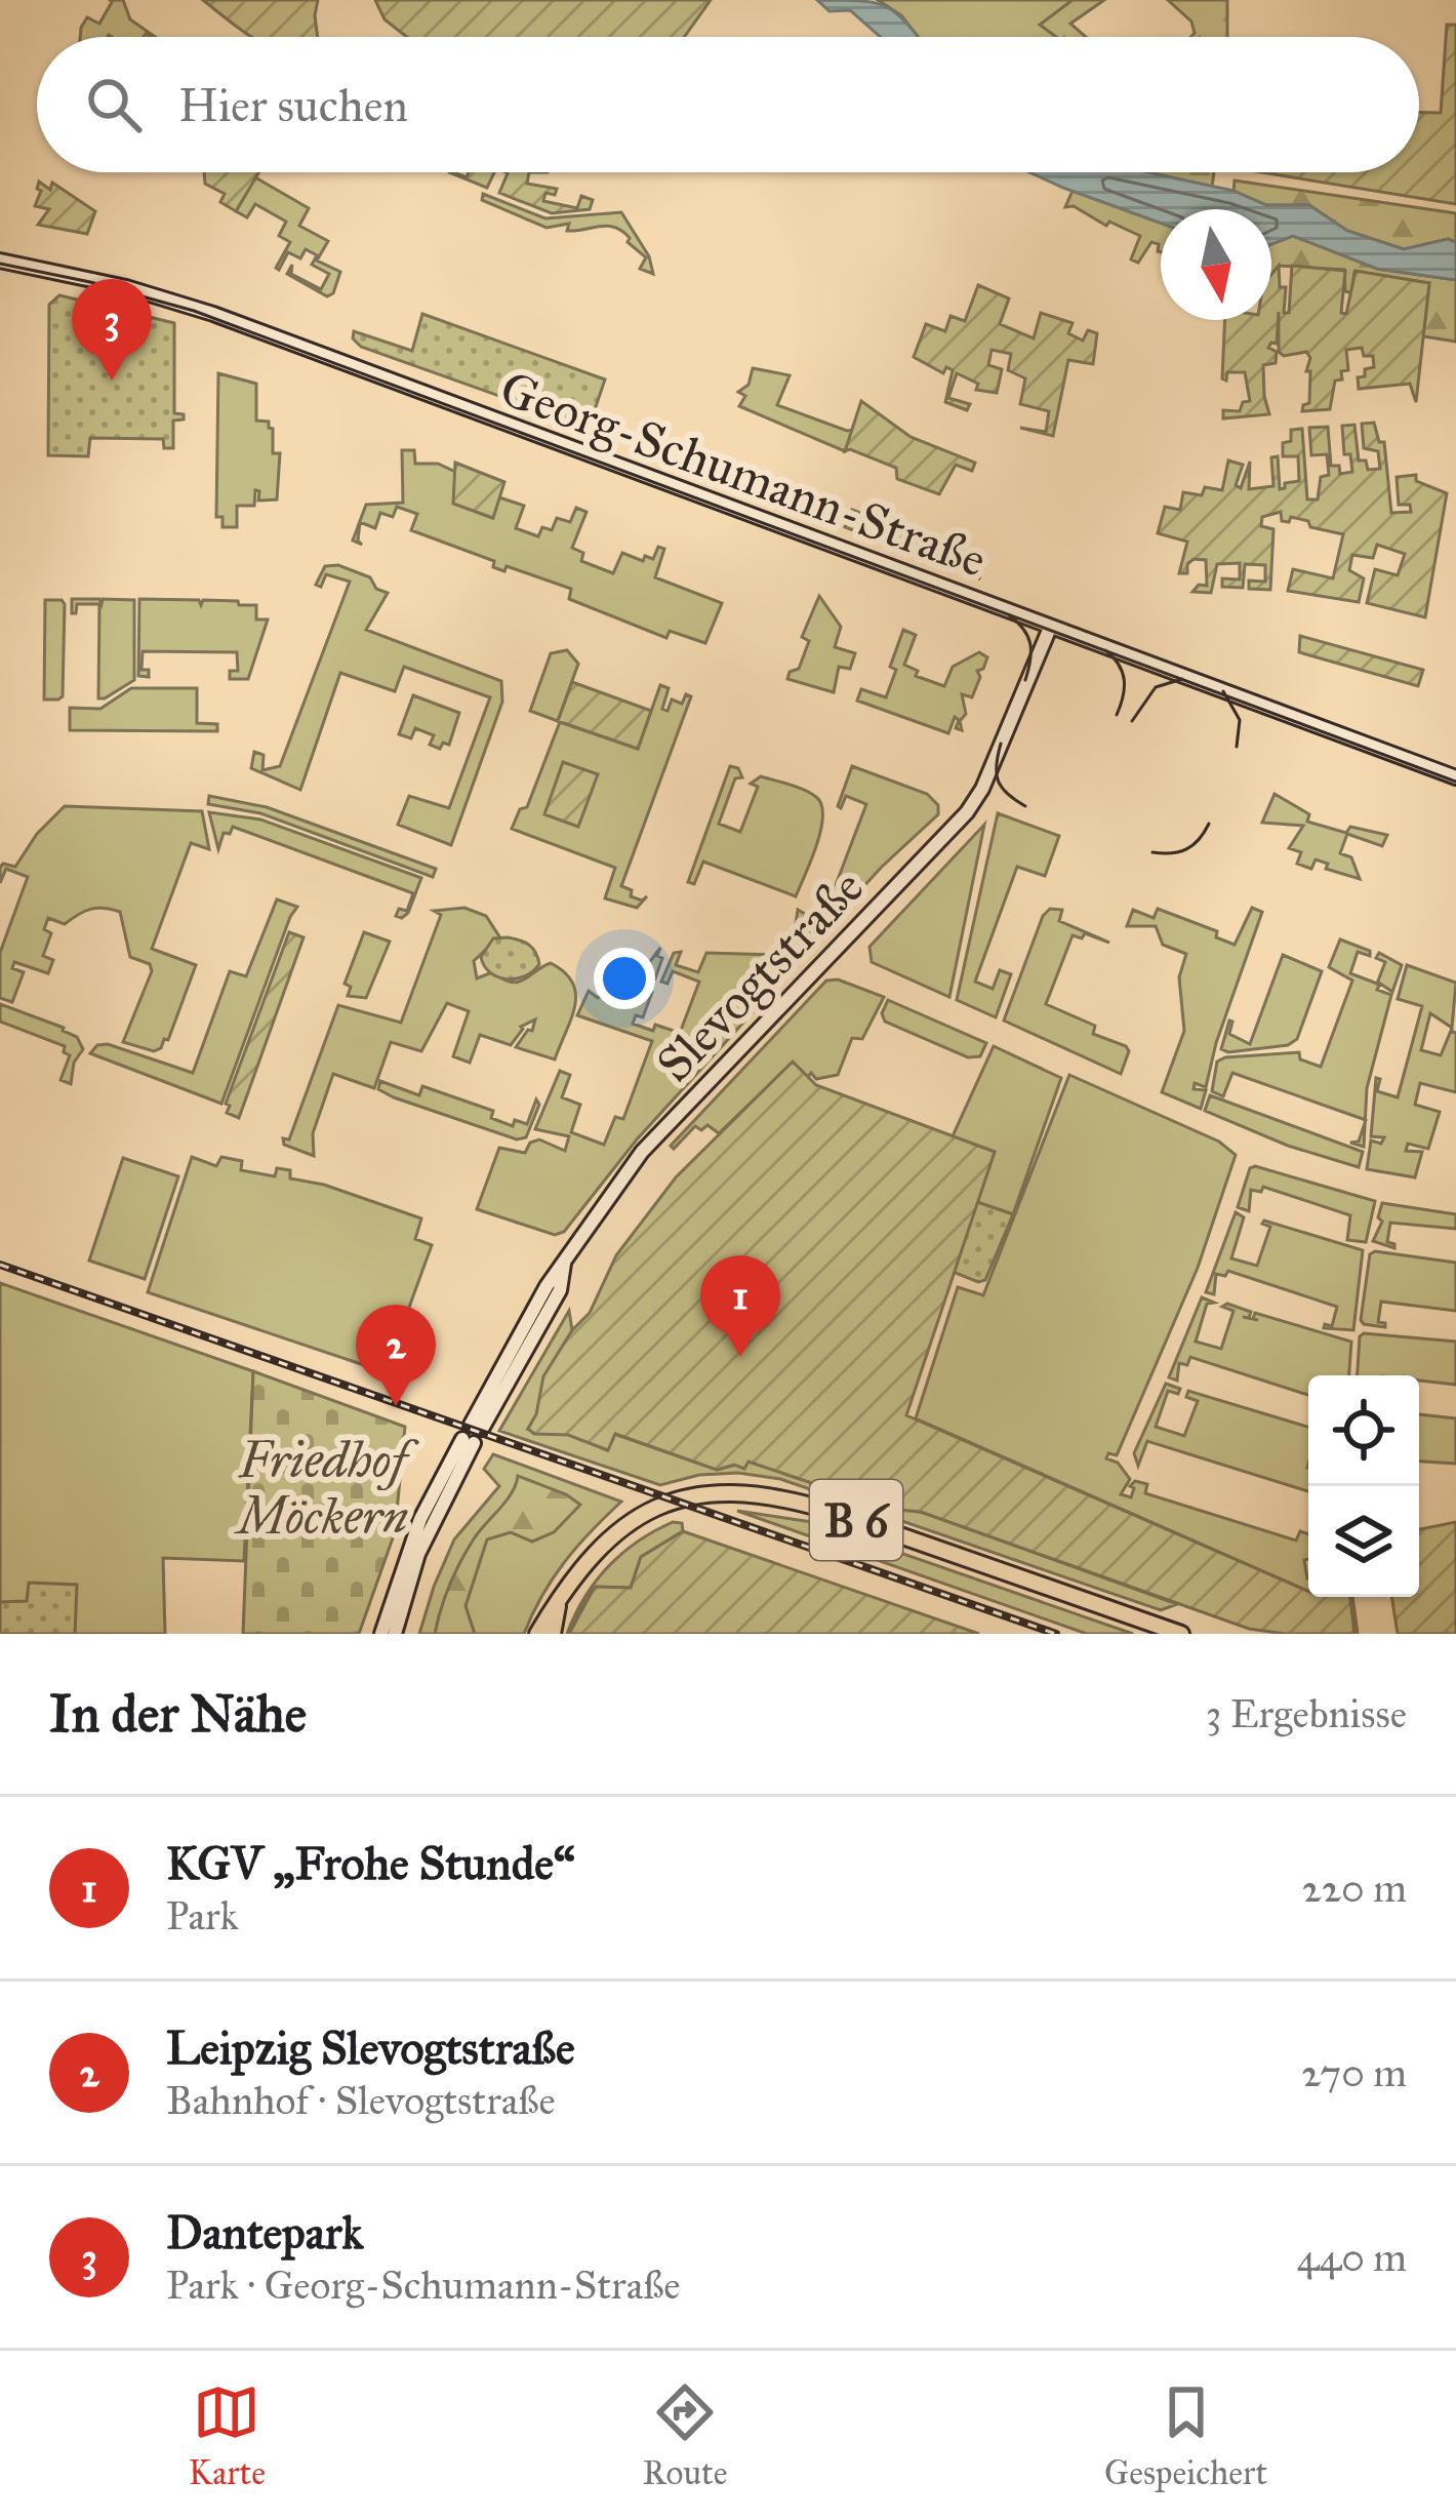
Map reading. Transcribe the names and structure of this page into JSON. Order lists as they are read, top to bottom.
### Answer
{
  "streets": {
    "main road": ["Georg-Schumann-Straße", "Slevogtstraße", "B 6"]
  },
  "crossings": [
    ["Georg-Schumann-Straße", "Slevogtstraße"]
  ],
  "parks": ["Friedhof Möckern"],
  "north": "bottom",
  "page": {
    "search": "Hier suchen",
    "pins": ["3", "1", "2"],
    "heading": ["In der Nähe", "3 Ergebnisse"],
    "list": [
      {
        "mark": "1",
        "name": "KGV „Frohe Stunde“",
        "note": "Park",
        "value": "220 m"
      },
      {
        "mark": "2",
        "name": "Leipzig Slevogtstraße",
        "note": "Bahnhof · Slevogtstraße",
        "value": "270 m"
      },
      {
        "mark": "3",
        "name": "Dantepark",
        "note": "Park · Georg-Schumann-Straße",
        "value": "440 m"
      }
    ],
    "nav": ["Karte", "Route", "Gespeichert"]
  }
}
